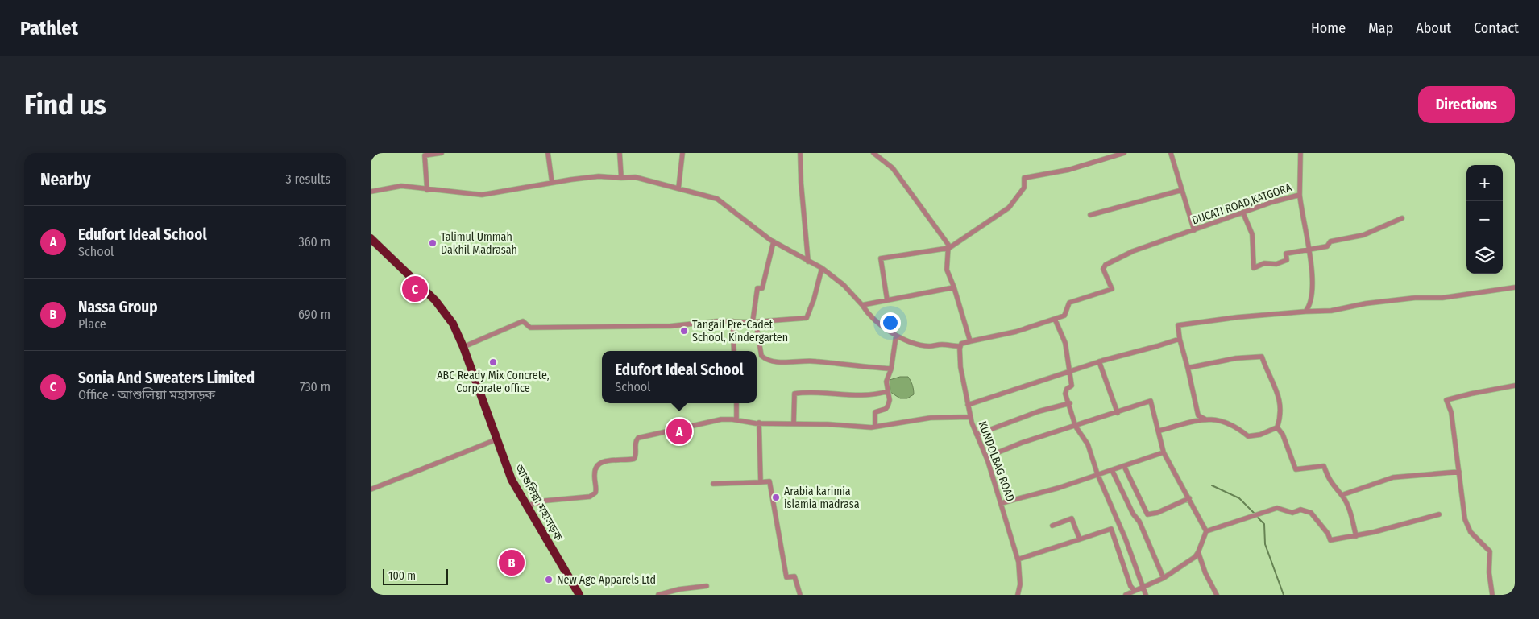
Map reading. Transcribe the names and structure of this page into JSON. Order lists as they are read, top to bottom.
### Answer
{
  "streets": {
    "highway": ["আশুলিয়া মহাসড়ক"],
    "street": ["DUCATI ROAD,KATGORA", "KUNDOLBAG ROAD"]
  },
  "places": [
    "Talimul Ummah Dakhil Madrasah",
    "Tangail Pre-Cadet School, Kindergarten",
    "ABC Ready Mix Concrete, Corporate office",
    "Arabia karimia islamia madrasa",
    "New Age Apparels Ltd"
  ],
  "scale_bar": "100 m",
  "page": {
    "header": "Pathlet",
    "nav": [
      "Home",
      "Map",
      "About",
      "Contact"
    ],
    "buttons": "Directions",
    "title": "Find us",
    "heading": ["Nearby", "3 results"],
    "map_buttons": ["+", "−"],
    "list": [
      {
        "mark": "A",
        "name": "Edufort Ideal School",
        "note": "School",
        "value": "360 m"
      },
      {
        "mark": "B",
        "name": "Nassa Group",
        "note": "Place",
        "value": "690 m"
      },
      {
        "mark": "C",
        "name": "Sonia And Sweaters Limited",
        "note": "Office · আশুলিয়া মহাসড়ক",
        "value": "730 m"
      }
    ],
    "pins": ["C", "A", "B"],
    "popup": ["Edufort Ideal School", "School"],
    "scale": "100 m"
  }
}
